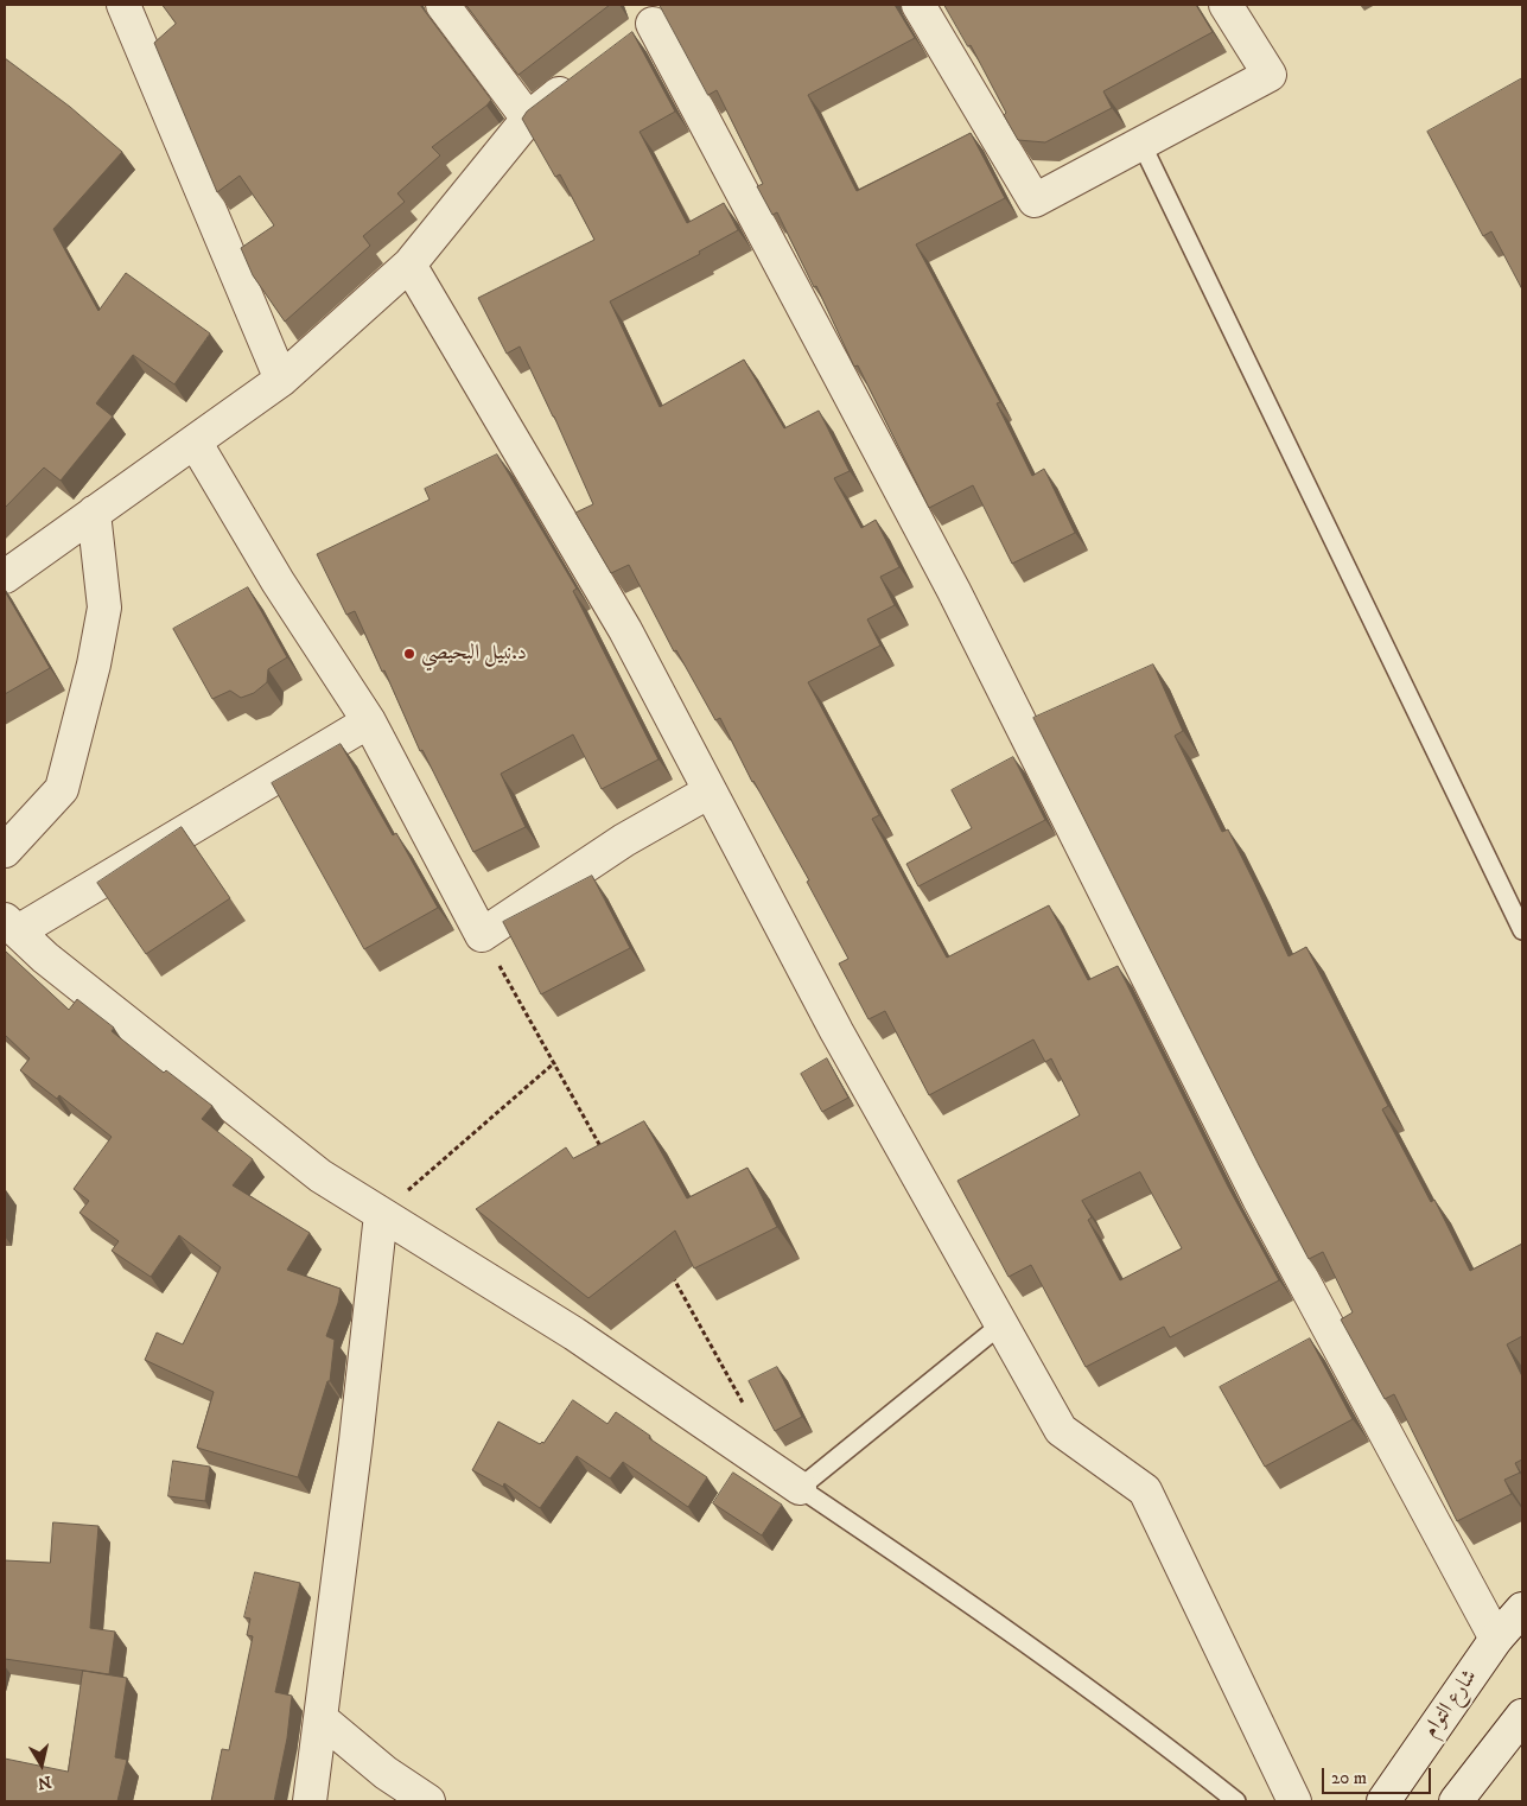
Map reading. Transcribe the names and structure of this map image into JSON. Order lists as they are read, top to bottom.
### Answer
{
  "streets": {
    "street": ["شارع التوام"]
  },
  "places": ["د.نبيل البحيصي"],
  "scale_bar": "20 m",
  "north": "bottom"
}
